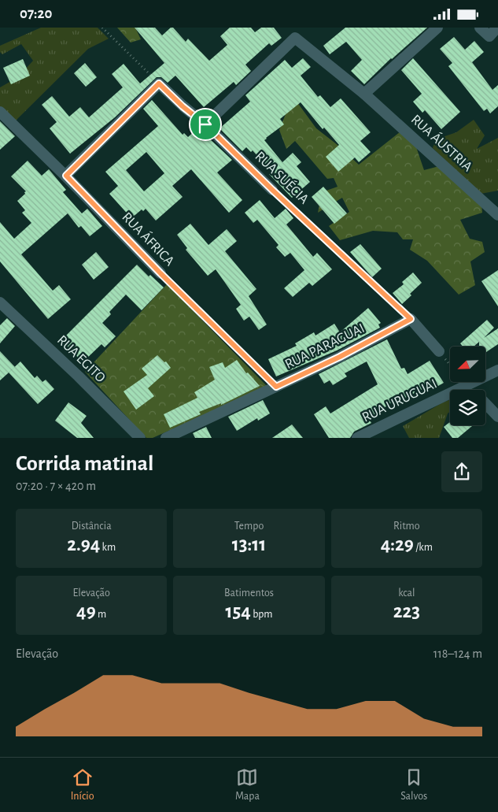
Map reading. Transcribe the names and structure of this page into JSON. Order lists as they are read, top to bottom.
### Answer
{
  "streets": {
    "street": [
      "RUA ÁUSTRIA",
      "RUA SUÉCIA",
      "RUA ÁFRICA",
      "RUA PARAGUAI",
      "RUA EGITO",
      "RUA URUGUAI"
    ]
  },
  "crossings": [
    ["RUA ÁUSTRIA", "RUA SUÉCIA"],
    ["RUA SUÉCIA", "RUA PARAGUAI"],
    ["RUA ÁFRICA", "RUA PARAGUAI"]
  ],
  "north": "bottom left",
  "page": {
    "status": "07:20",
    "heading": ["Corrida matinal", "07:20 · 7 × 420 m"],
    "stats": [
      ["Distância", "2.94 km"],
      ["Tempo", "13:11"],
      ["Ritmo", "4:29 /km"],
      ["Elevação", "49 m"],
      ["Batimentos", "154 bpm"],
      ["kcal", "223"]
    ],
    "chart": ["Elevação", "118–124 m"],
    "tabs": ["Início", "Mapa", "Salvos"]
  }
}
